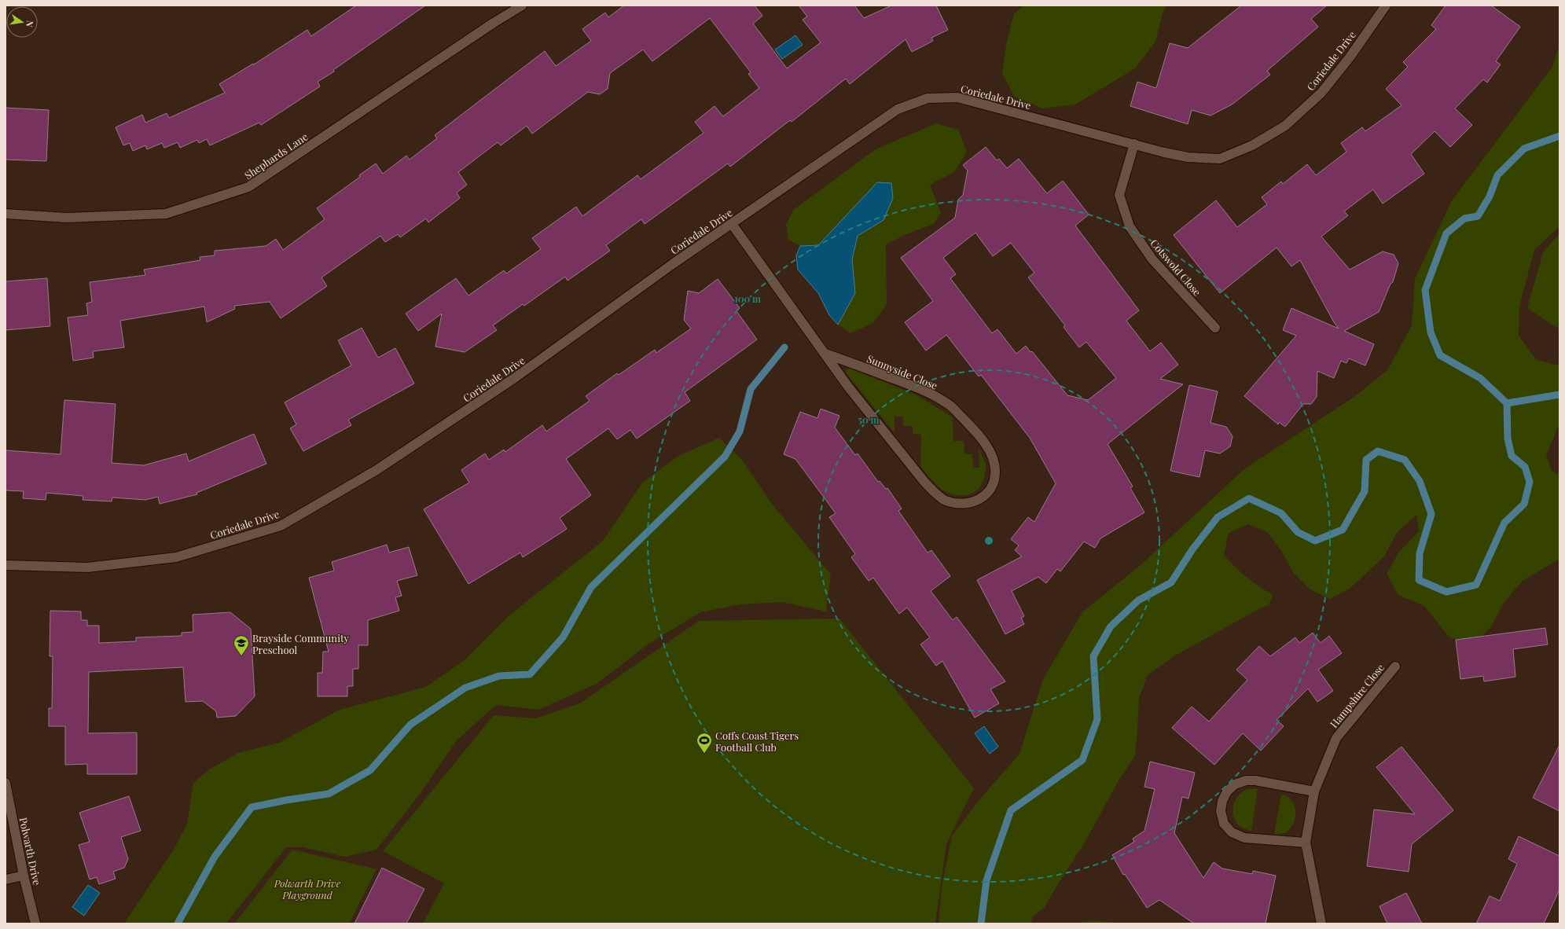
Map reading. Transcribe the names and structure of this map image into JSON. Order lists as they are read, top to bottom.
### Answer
{
  "streets": {
    "street": [
      "Coriedale Drive",
      "Shephards Lane",
      "Cotswold Close",
      "Sunnyside Close",
      "Hampshire Close",
      "Polwarth Drive"
    ]
  },
  "crossings": [
    ["Coriedale Drive", "Cotswold Close"],
    ["Coriedale Drive", "Sunnyside Close"]
  ],
  "parks": ["Polwarth Drive Playground"],
  "places": {
    "school or university": ["Brayside Community Preschool"],
    "sports": ["Coffs Coast Tigers Football Club"]
  },
  "north": "right",
  "rings": ["100 m", "50 m"]
}
